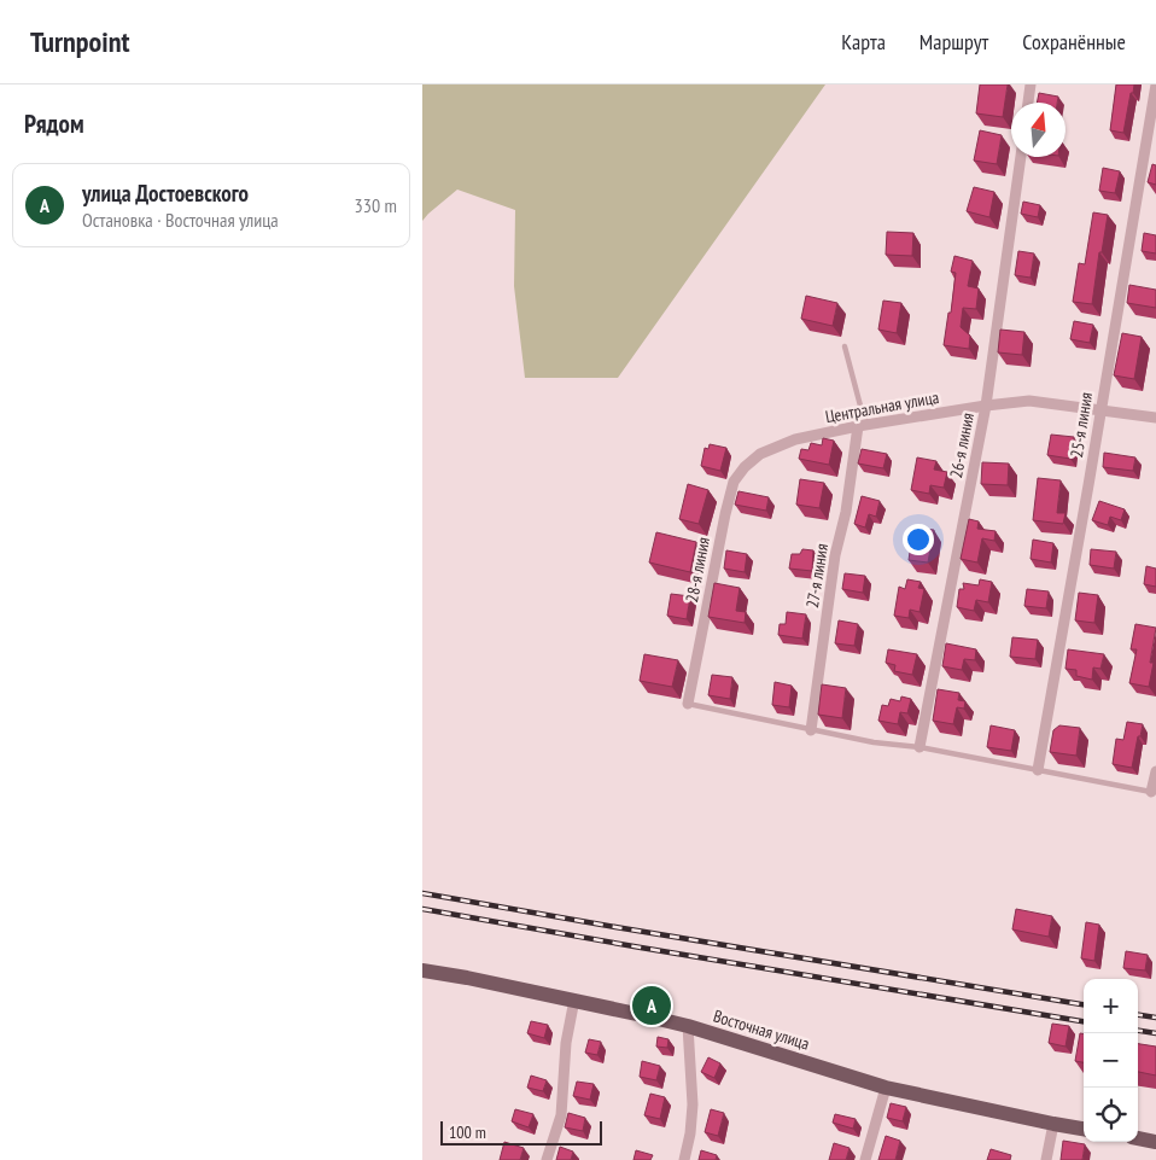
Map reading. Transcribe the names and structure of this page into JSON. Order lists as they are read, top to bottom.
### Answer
{
  "streets": {
    "main road": ["Восточная улица"],
    "street": [
      "Центральная улица",
      "25-я линия",
      "26-я линия",
      "28-я линия",
      "27-я линия"
    ]
  },
  "crossings": [
    ["Центральная улица", "25-я линия"],
    ["Центральная улица", "26-я линия"],
    ["Центральная улица", "28-я линия"],
    ["Центральная улица", "27-я линия"]
  ],
  "scale_bar": "100 m",
  "north": "top",
  "page": {
    "header": "Turnpoint",
    "nav": ["Карта", "Маршрут", "Сохранённые"],
    "heading": "Рядом",
    "list": [
      {
        "mark": "A",
        "name": "улица Достоевского",
        "note": "Остановка · Восточная улица",
        "value": "330 m"
      }
    ],
    "map_buttons": ["+", "−"],
    "pins": "A",
    "scale": "100 m"
  }
}
